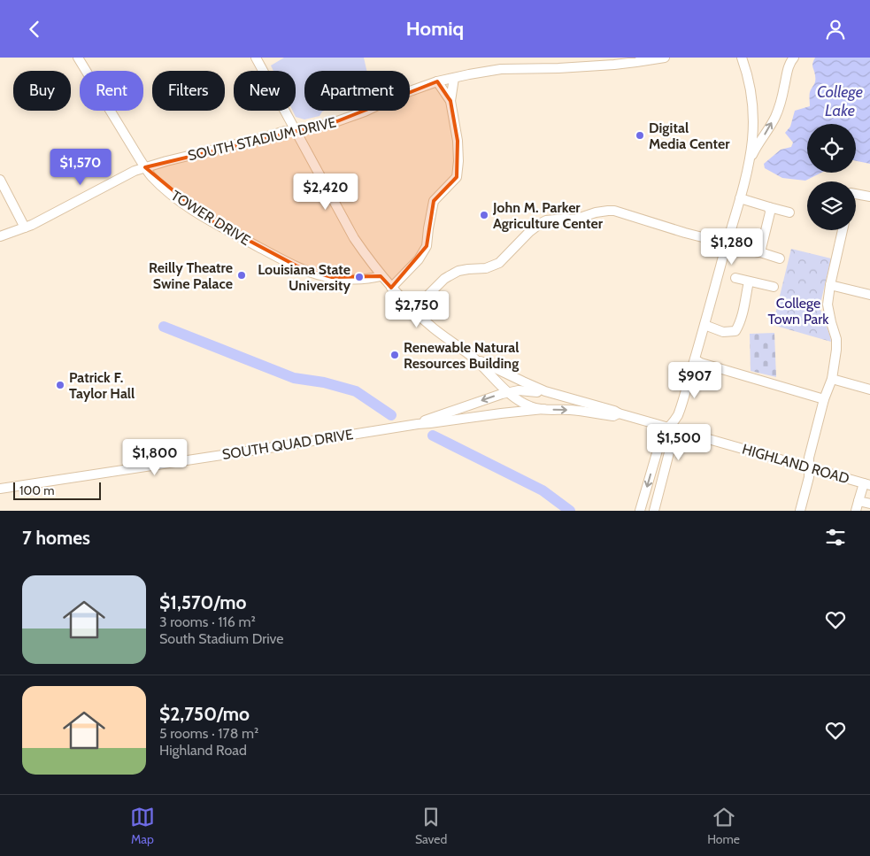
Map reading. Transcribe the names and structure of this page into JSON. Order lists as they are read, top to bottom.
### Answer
{
  "streets": {
    "street": [
      "SOUTH STADIUM DRIVE",
      "TOWER DRIVE",
      "SOUTH QUAD DRIVE",
      "HIGHLAND ROAD"
    ]
  },
  "crossings": [
    ["SOUTH STADIUM DRIVE", "TOWER DRIVE"],
    ["SOUTH STADIUM DRIVE", "HIGHLAND ROAD"],
    ["TOWER DRIVE", "HIGHLAND ROAD"],
    ["SOUTH QUAD DRIVE", "HIGHLAND ROAD"]
  ],
  "water": ["College Lake"],
  "parks": ["College Town Park"],
  "places": [
    "Digital Media Center",
    "John M. Parker Agriculture Center",
    "Reilly Theatre Swine Palace",
    "Louisiana State University",
    "Renewable Natural Resources Building",
    "Patrick F. Taylor Hall"
  ],
  "scale_bar": "100 m",
  "page": {
    "header": "Homiq",
    "chip": [
      "Buy",
      "Rent",
      "Filters",
      "New",
      "Apartment"
    ],
    "price": [
      "$1,570",
      "$2,420",
      "$1,280",
      "$2,750",
      "$907",
      "$1,500",
      "$1,800"
    ],
    "scale": "100 m",
    "heading": "7 homes",
    "list": [
      {
        "name": "$1,570/mo",
        "note": "3 rooms · 116 m² · South Stadium Drive"
      },
      {
        "name": "$2,750/mo",
        "note": "5 rooms · 178 m² · Highland Road"
      }
    ],
    "tabs": ["Map", "Saved", "Home"]
  }
}
